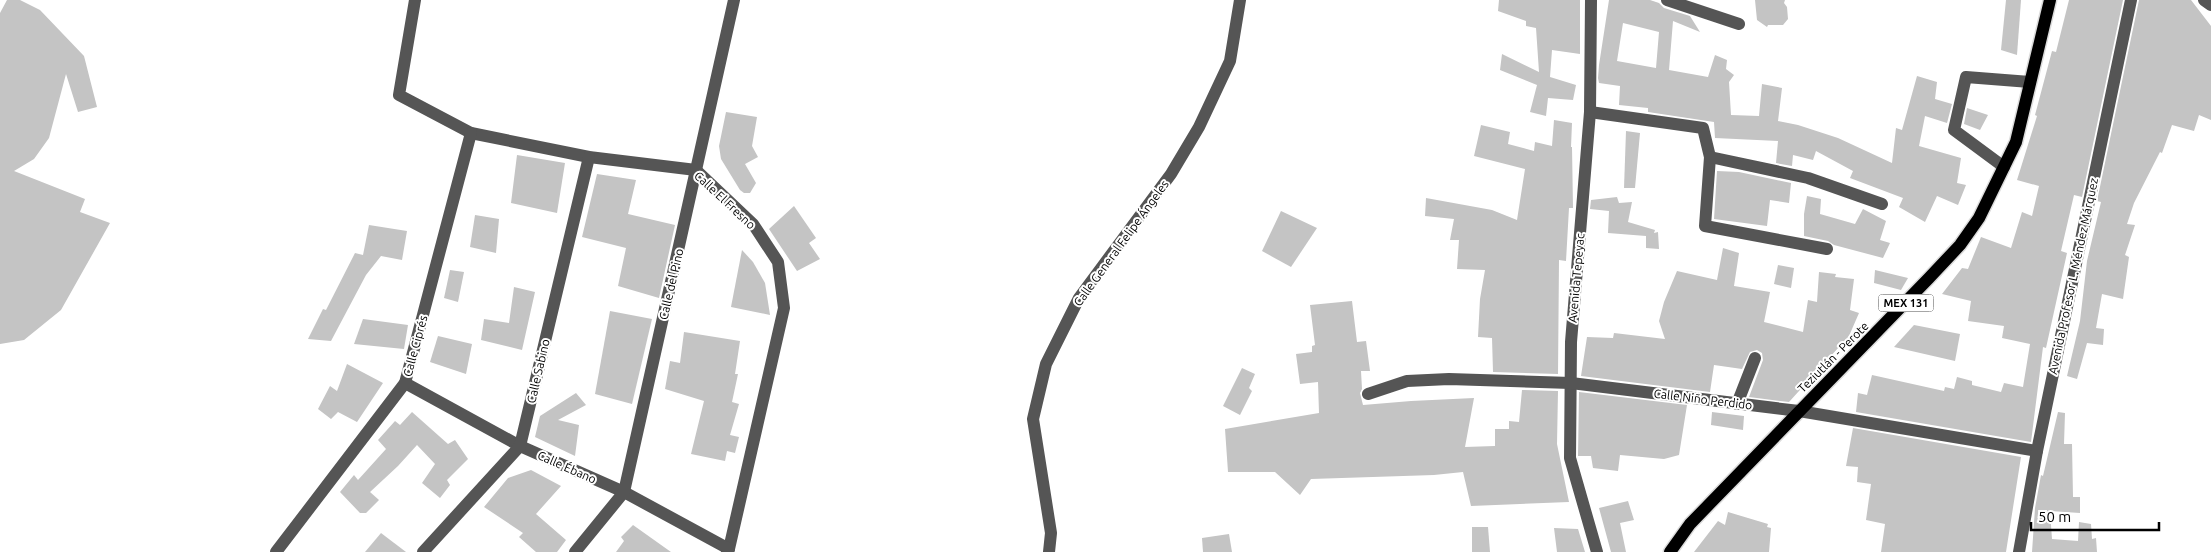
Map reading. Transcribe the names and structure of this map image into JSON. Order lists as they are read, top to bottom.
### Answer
{
  "streets": {
    "main road": ["MEX 131", "Teziutlán - Perote"],
    "street": [
      "Calle El Fresno",
      "Calle General Felipe Ángeles",
      "Avenida Profesor L. Méndez Márquez",
      "Avenida Tepeyac",
      "Calle del Pino",
      "Calle Ciprés",
      "Calle Sabino",
      "Calle Niño Perdido",
      "Calle Ébano"
    ]
  },
  "crossings": [
    ["Calle El Fresno", "Calle del Pino"],
    ["Calle El Fresno", "Calle Ciprés"],
    ["Calle El Fresno", "Calle Sabino"],
    ["Calle El Fresno", "Calle Ébano"],
    ["Avenida Profesor L. Méndez Márquez", "Calle Niño Perdido"],
    ["Avenida Tepeyac", "Calle Niño Perdido"],
    ["Calle del Pino", "Calle Ébano"],
    ["Calle Ciprés", "Calle Ébano"],
    ["Teziutlán - Perote", "Calle Niño Perdido"],
    ["Calle Sabino", "Calle Ébano"]
  ],
  "scale_bar": "50 m"
}
